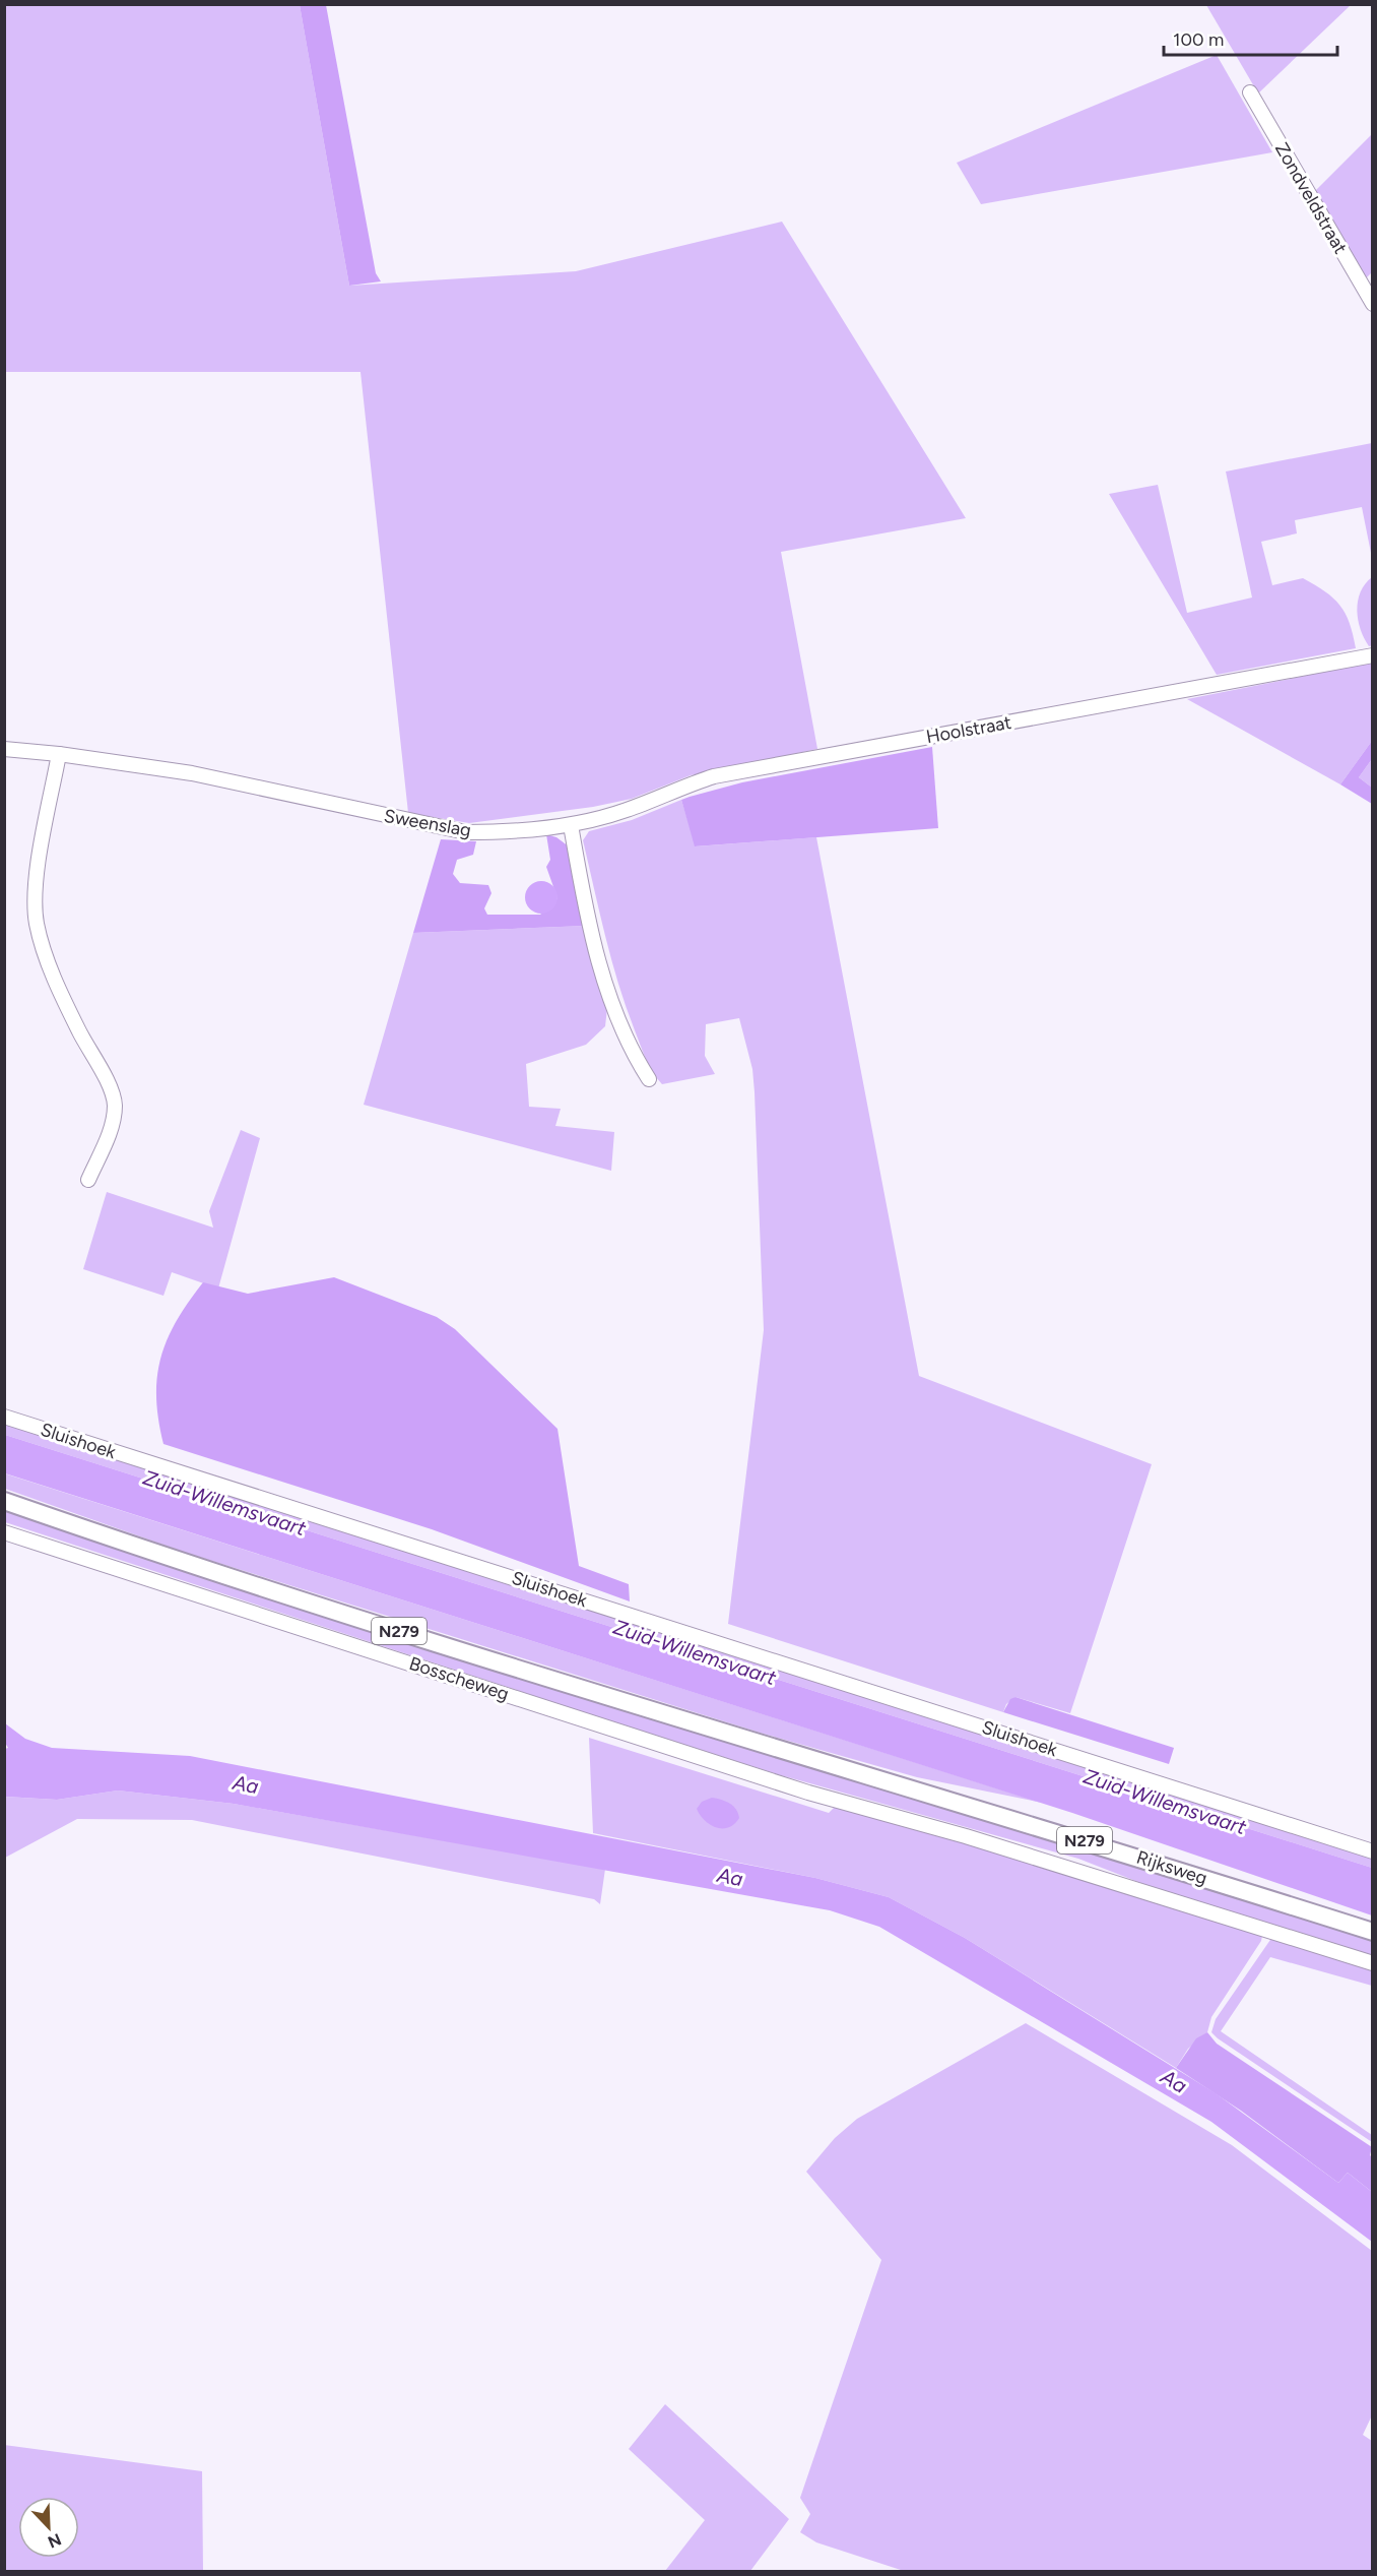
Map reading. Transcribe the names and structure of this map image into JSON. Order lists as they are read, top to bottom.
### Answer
{
  "streets": {
    "main road": ["N279", "Bosscheweg", "Rijksweg"],
    "street": [
      "Zondveldstraat",
      "Hoolstraat",
      "Sweenslag",
      "Sluishoek"
    ]
  },
  "crossings": [
    ["Hoolstraat", "Sweenslag"],
    ["Bosscheweg", "Rijksweg"]
  ],
  "water": ["Zuid-Willemsvaart", "Aa"],
  "scale_bar": "100 m",
  "north": "bottom right"
}
